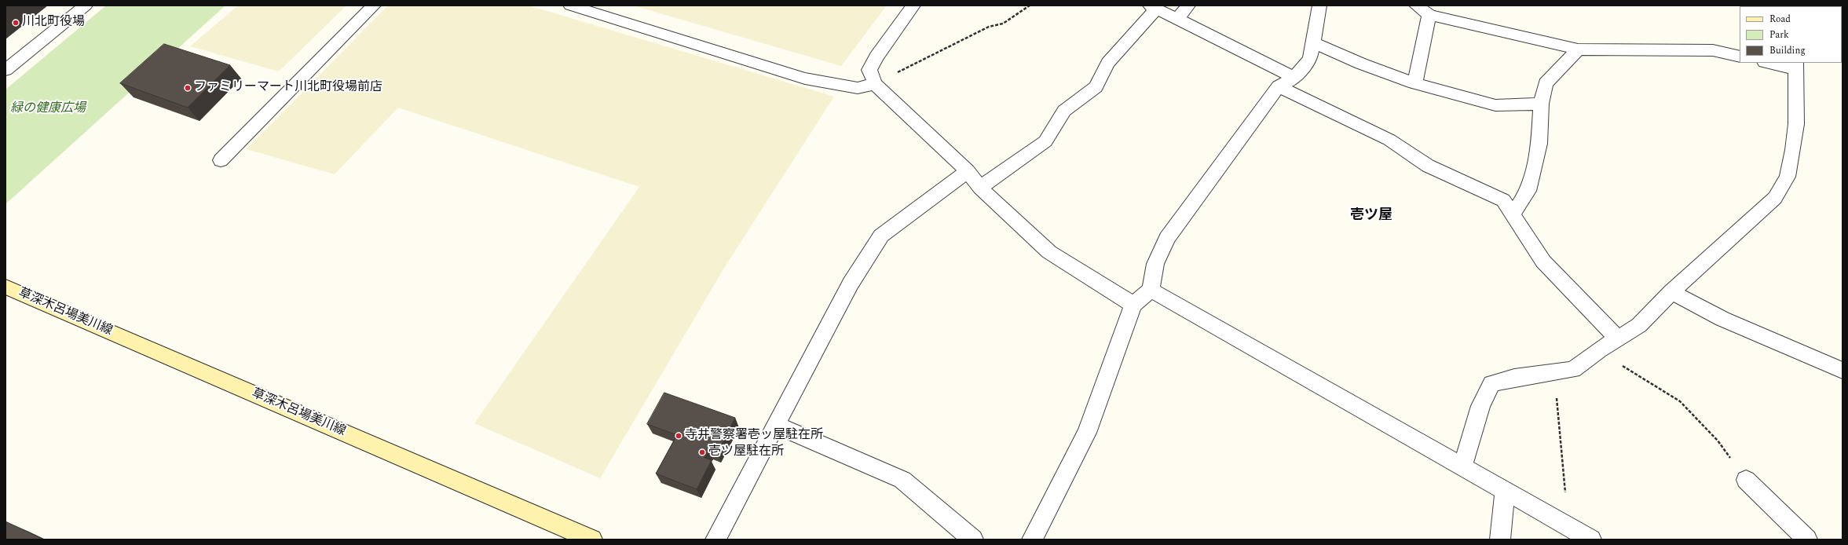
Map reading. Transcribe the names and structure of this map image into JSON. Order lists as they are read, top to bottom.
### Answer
{
  "streets": {
    "main road": ["草深木呂場美川線"]
  },
  "districts": ["壱ツ屋"],
  "parks": ["緑の健康広場"],
  "places": [
    "川北町役場",
    "ファミリーマート川北町役場前店",
    "寺井警察署壱ッ屋駐在所",
    "壱ツ屋駐在所"
  ],
  "legend": ["Road", "Park", "Building"]
}
